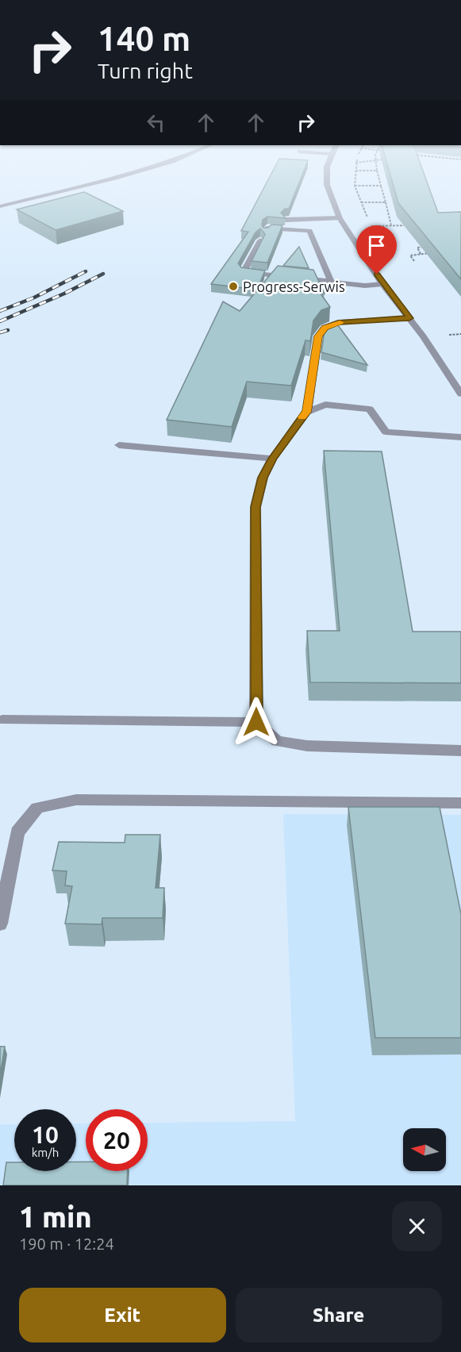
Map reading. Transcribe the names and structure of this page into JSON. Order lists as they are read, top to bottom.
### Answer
{
  "places": ["Progress-Serwis"],
  "north": "left",
  "page": {
    "turn": ["140 m", "Turn right"],
    "speed": "10 km/h",
    "limit": "20",
    "heading": ["1 min", "190 m · 12:24"],
    "buttons": ["Exit", "Share"]
  }
}
